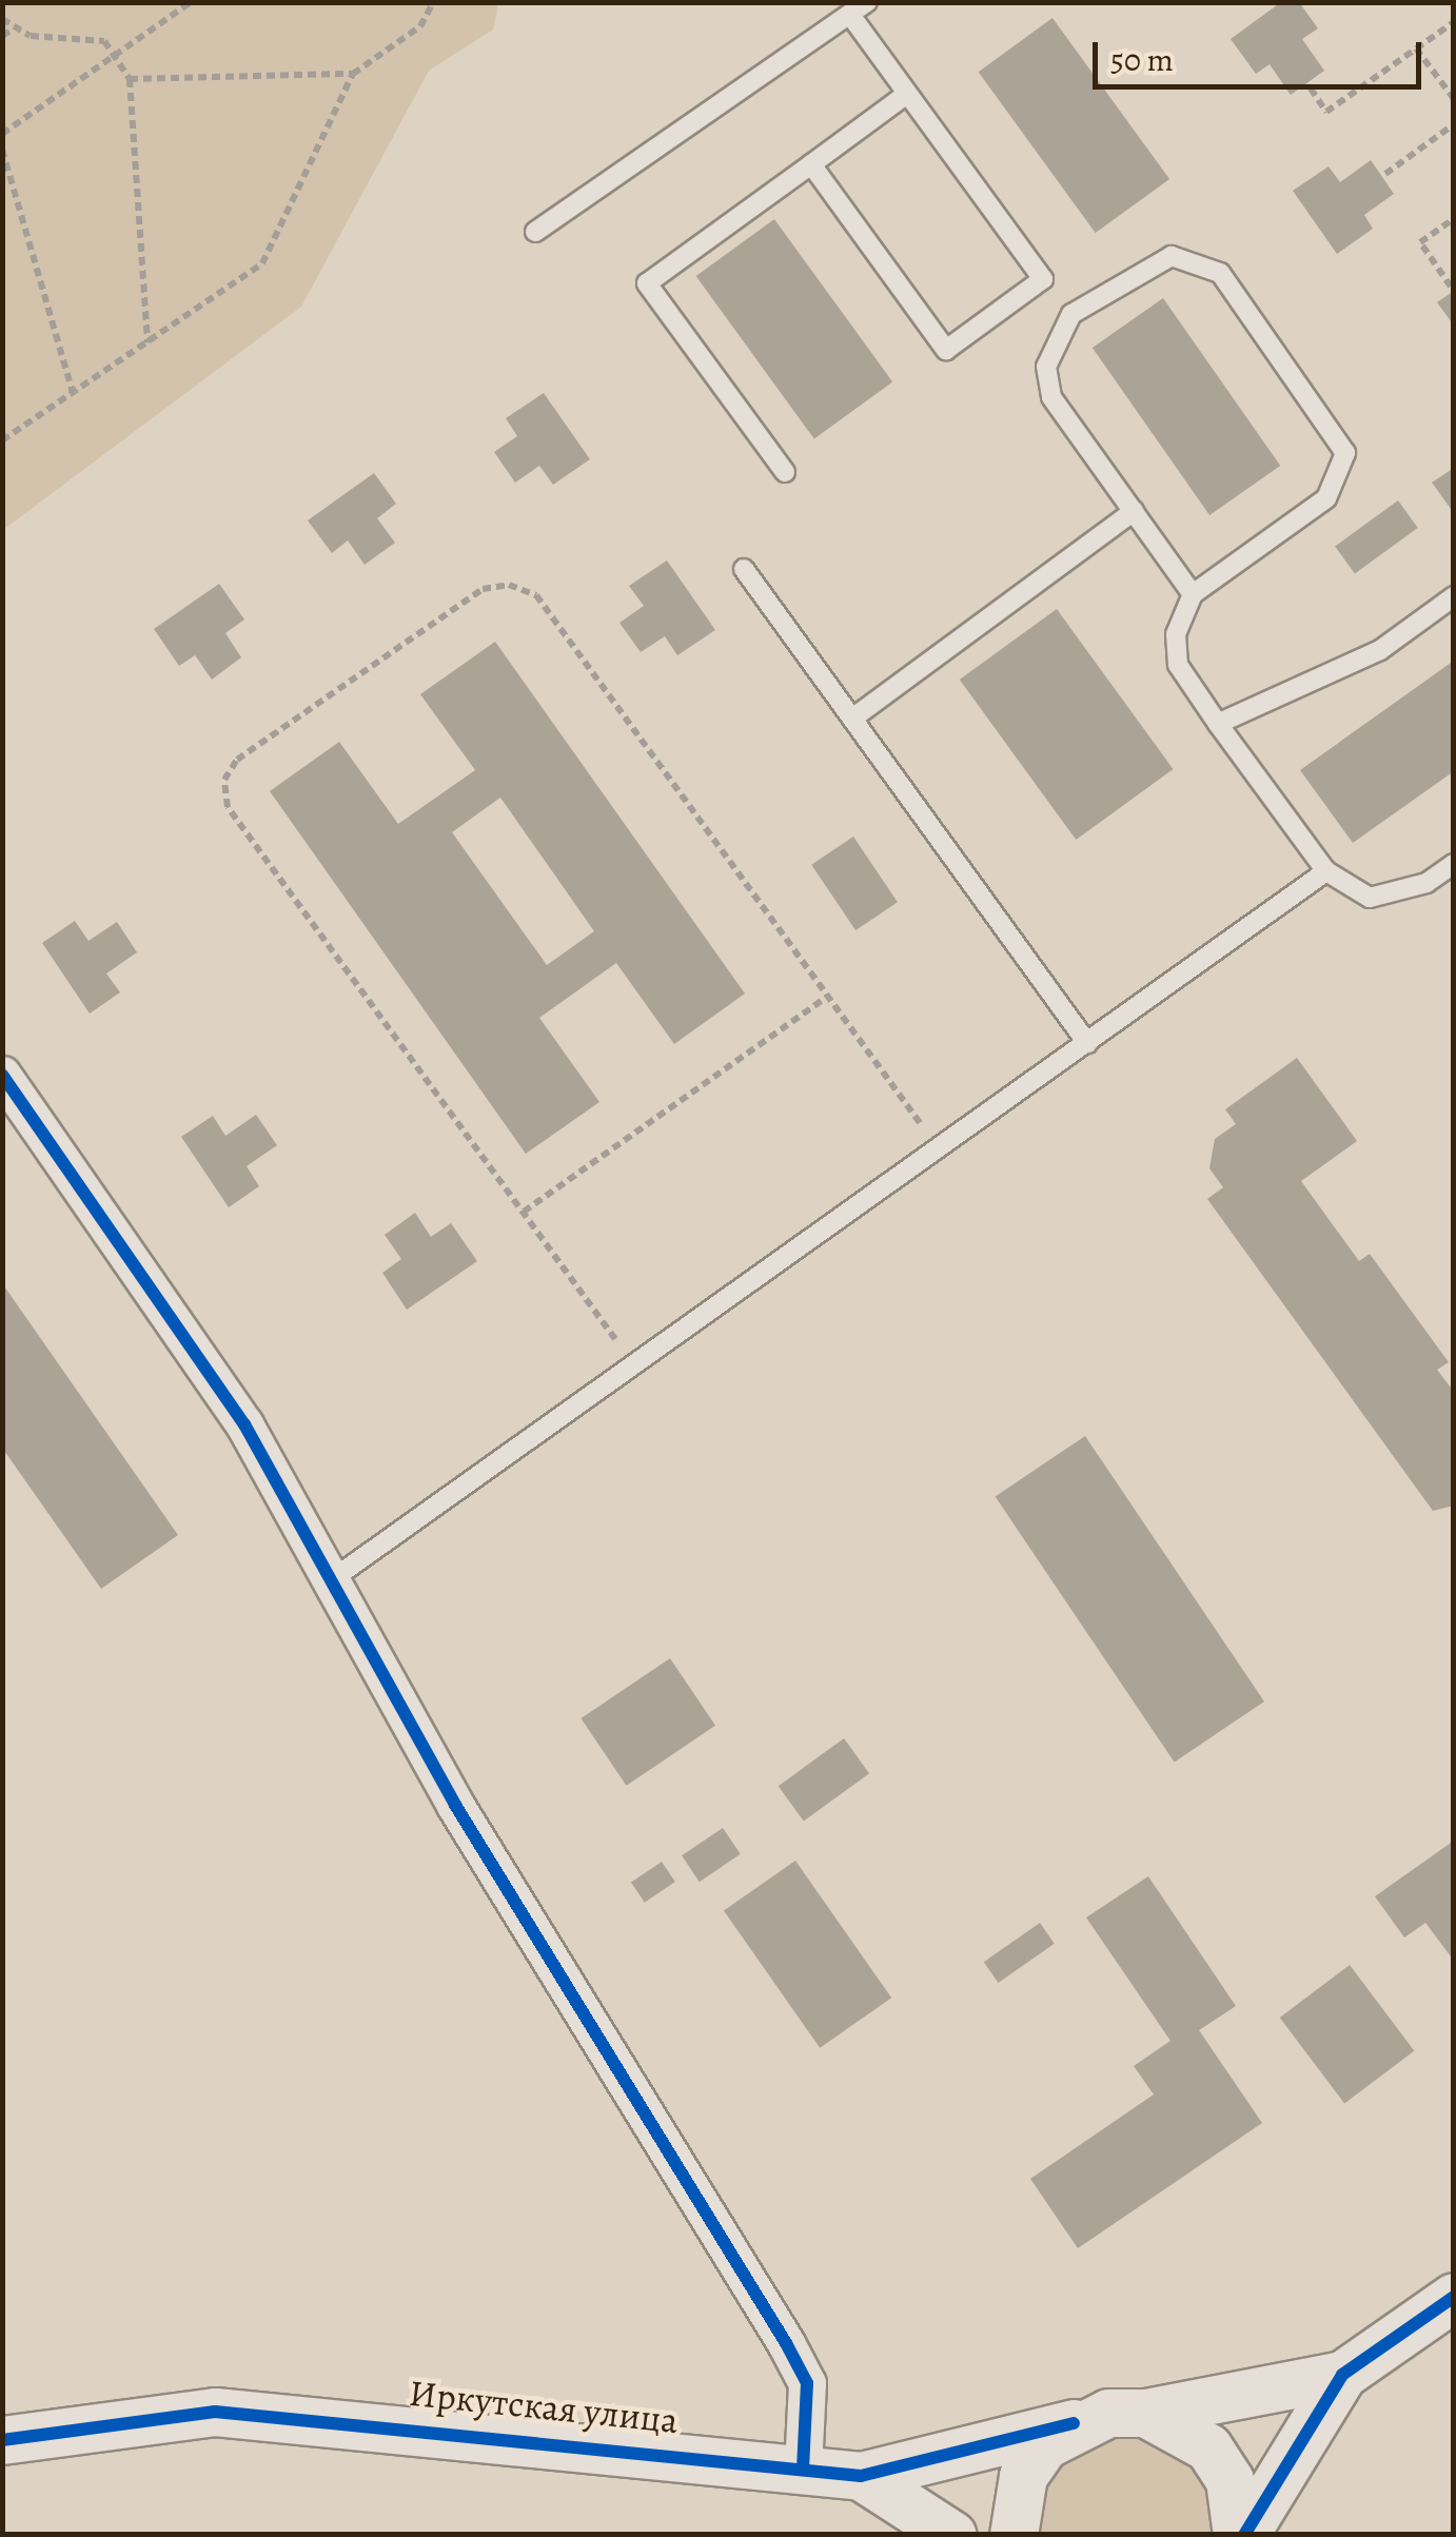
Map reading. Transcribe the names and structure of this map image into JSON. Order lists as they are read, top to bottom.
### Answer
{
  "streets": {
    "street": ["Иркутская улица"]
  },
  "scale_bar": "50 m"
}
